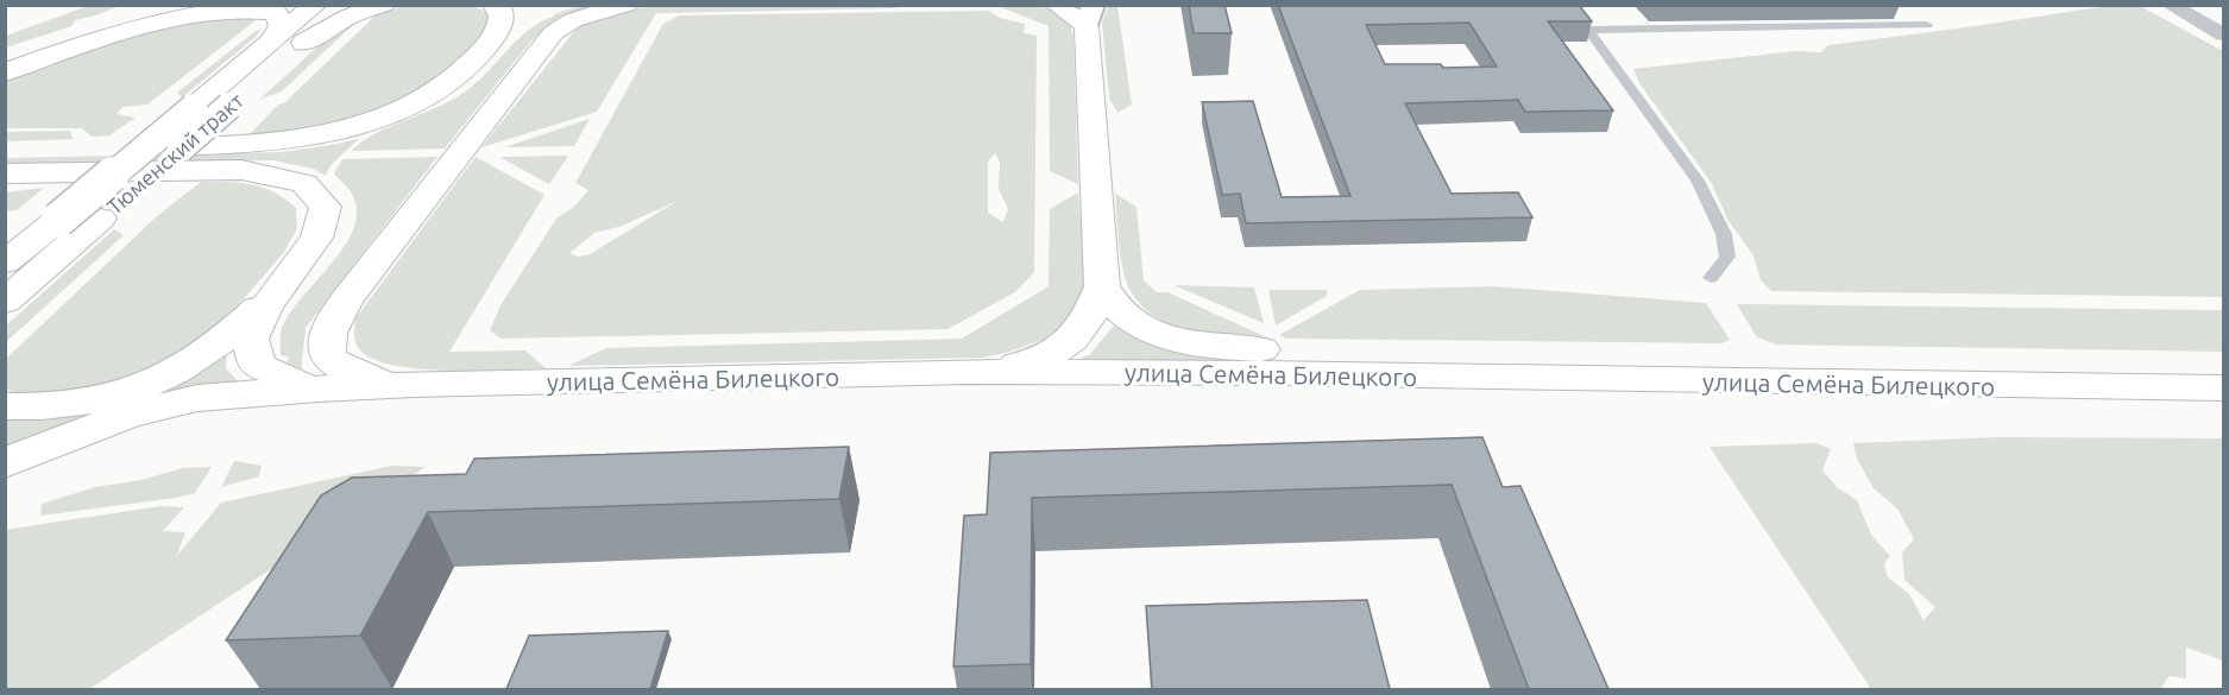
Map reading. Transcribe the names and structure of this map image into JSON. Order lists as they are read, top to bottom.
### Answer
{
  "streets": {
    "main road": ["Тюменский тракт", "улица Семёна Билецкого"]
  }
}
